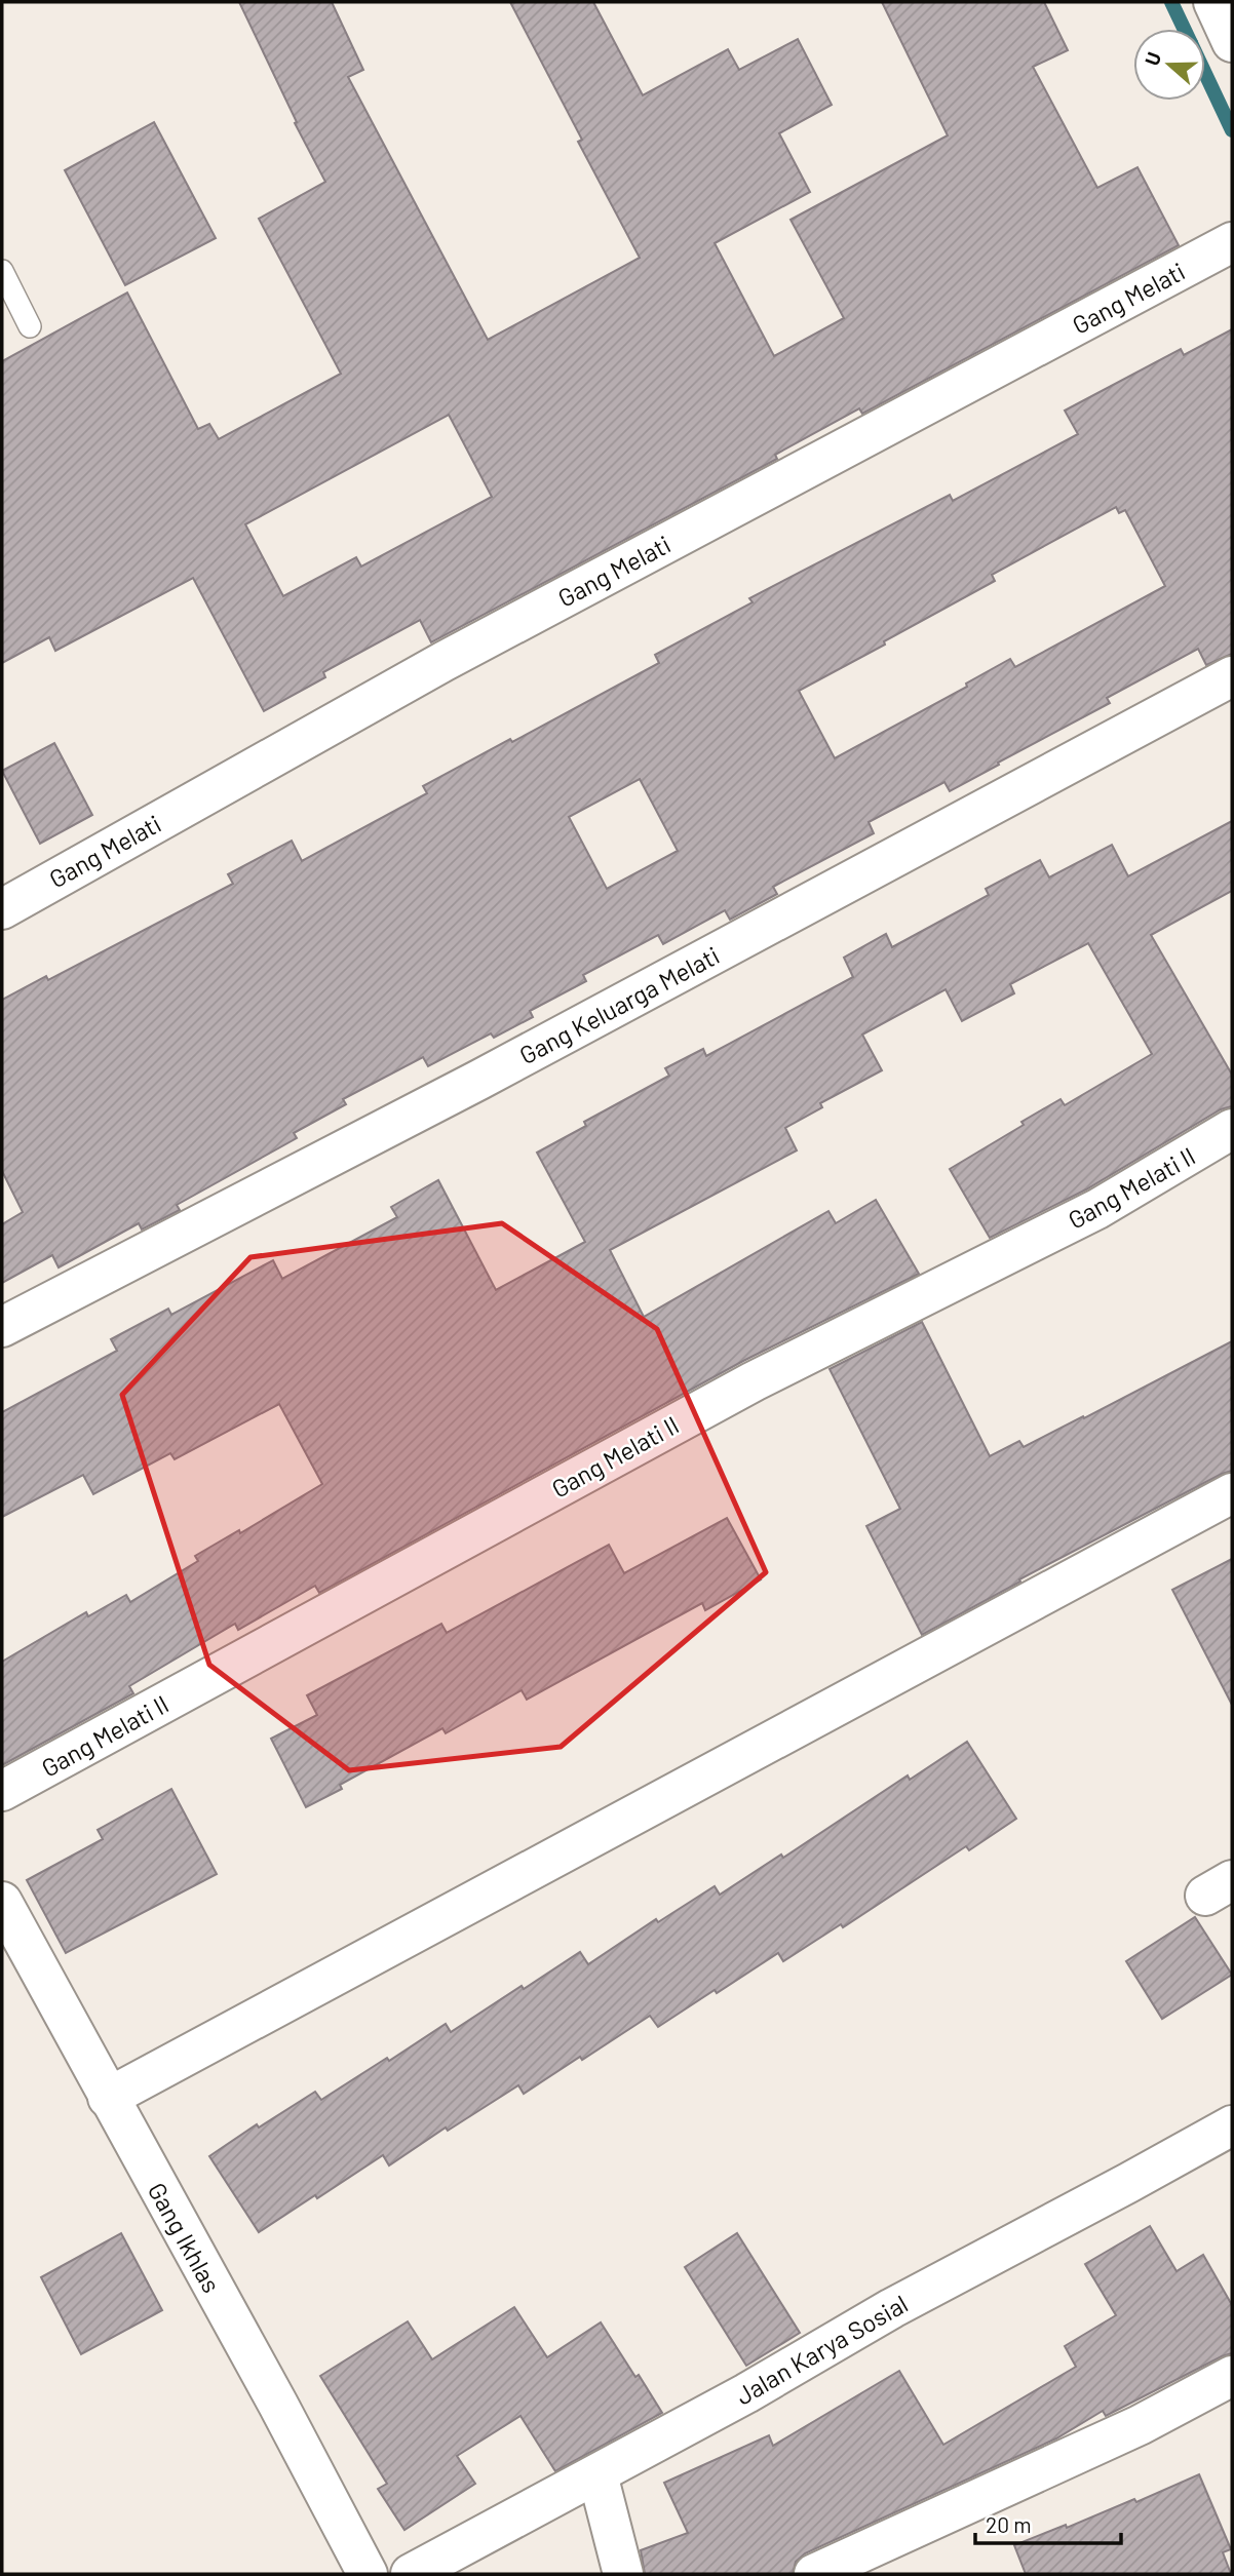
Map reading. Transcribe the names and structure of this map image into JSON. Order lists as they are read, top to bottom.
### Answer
{
  "streets": {
    "street": [
      "Gang Melati",
      "Gang Keluarga Melati",
      "Gang Melati II",
      "Gang Ikhlas",
      "Jalan Karya Sosial"
    ]
  },
  "scale_bar": "20 m",
  "north": "left"
}
